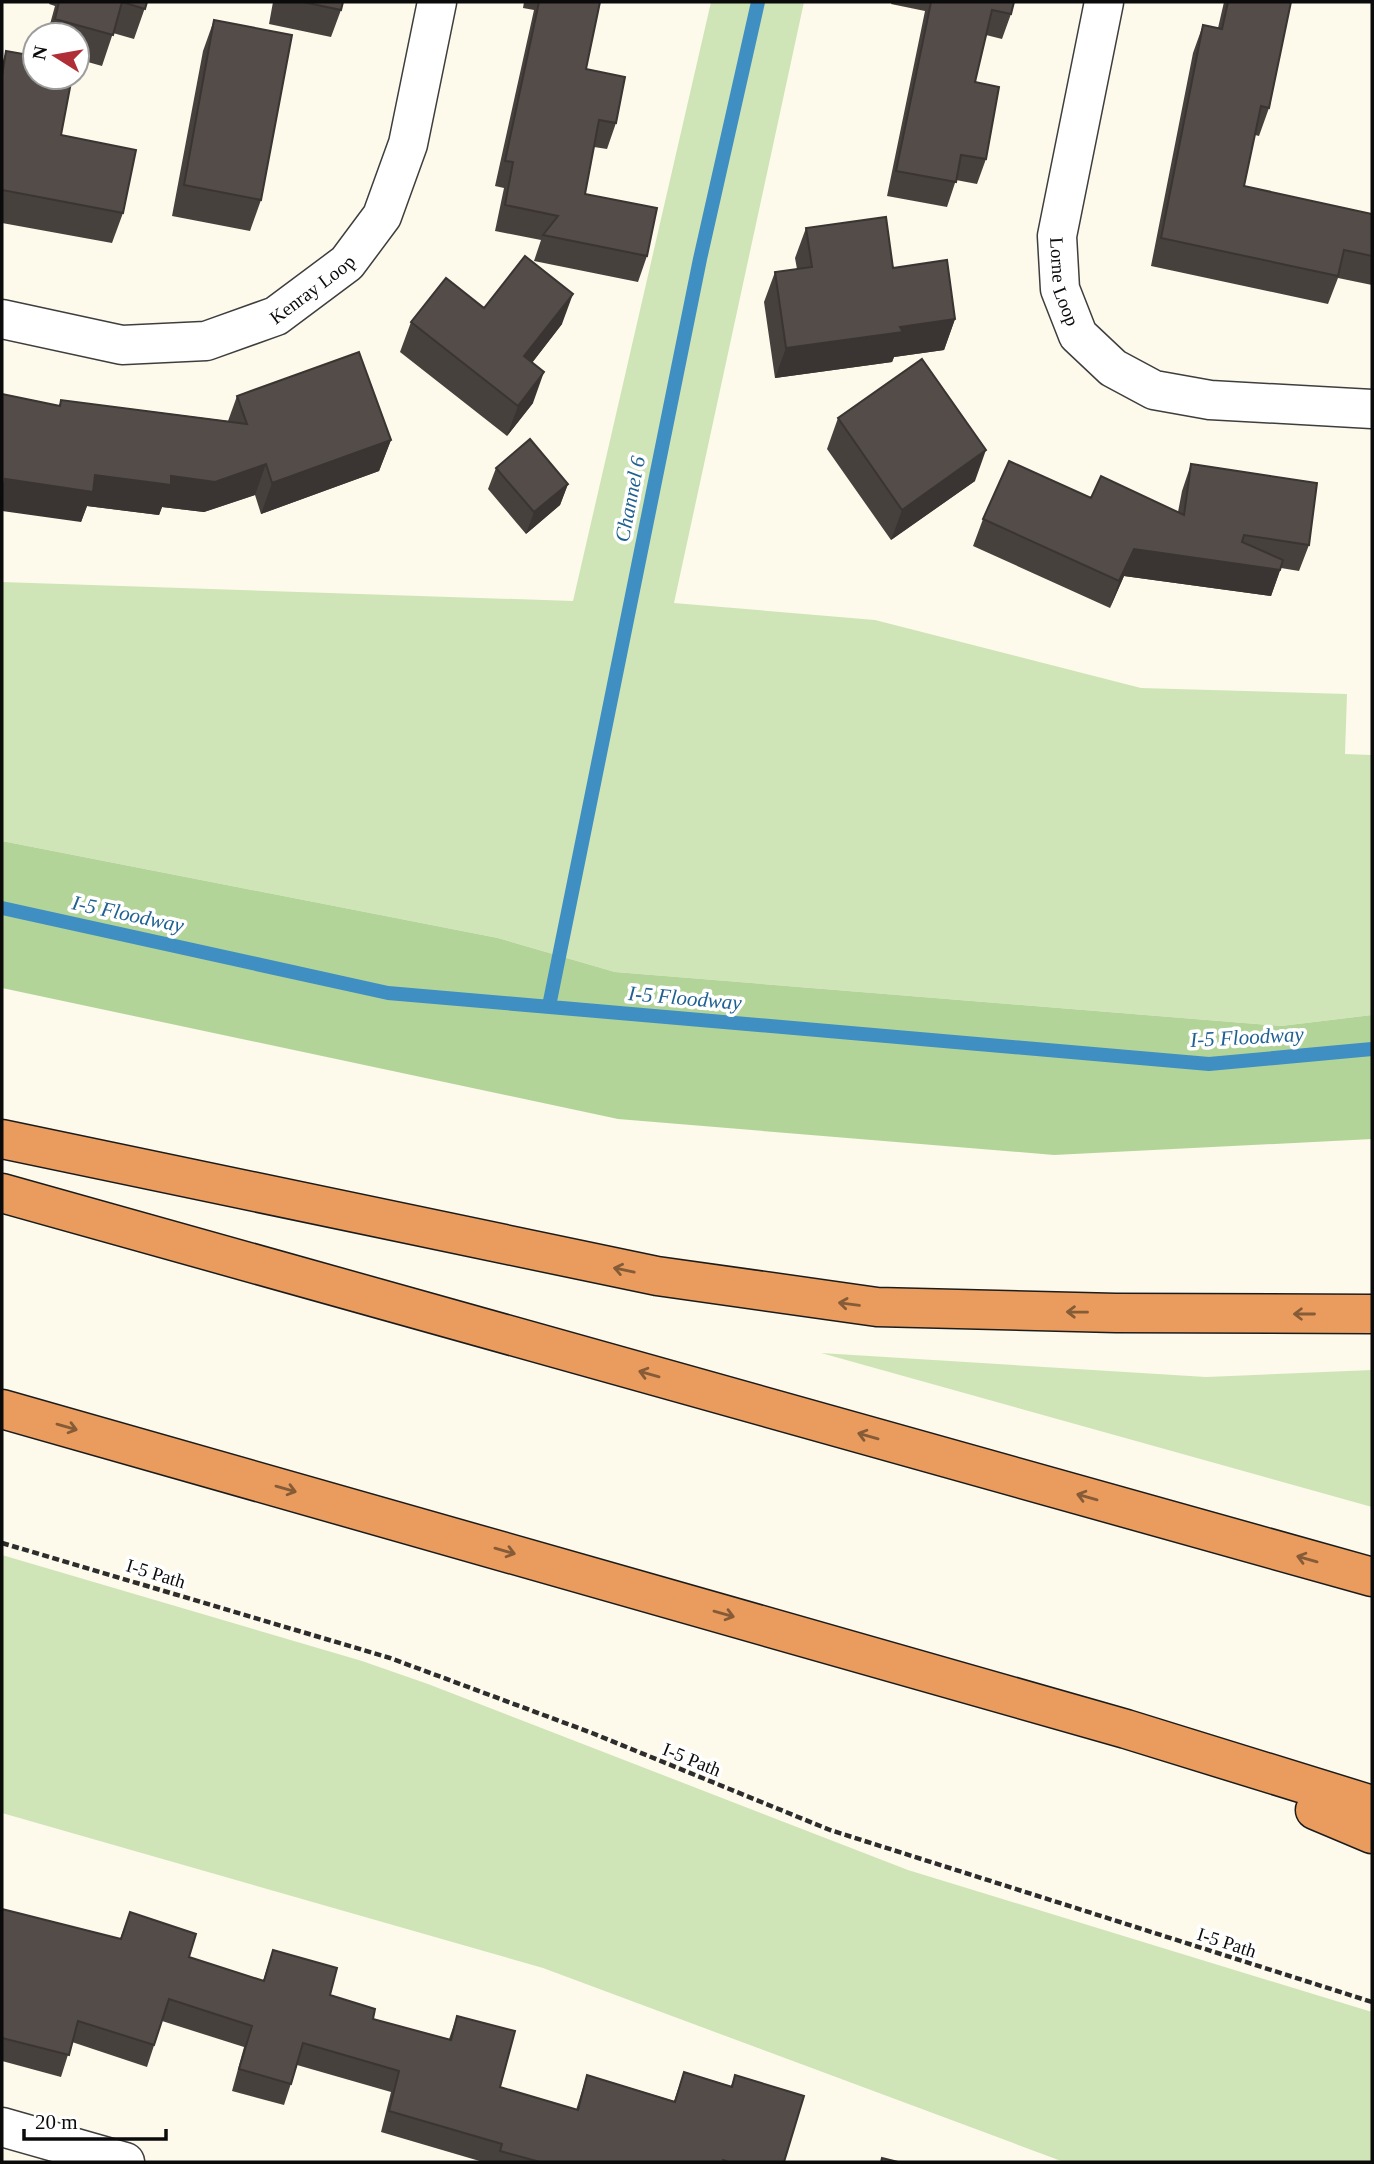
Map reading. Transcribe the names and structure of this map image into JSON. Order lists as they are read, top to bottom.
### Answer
{
  "streets": {
    "street": ["Lorne Loop", "Kenray Loop"],
    "path": ["I-5 Path"]
  },
  "water": ["Channel 6", "I-5 Floodway"],
  "scale_bar": "20 m",
  "north": "left"
}
